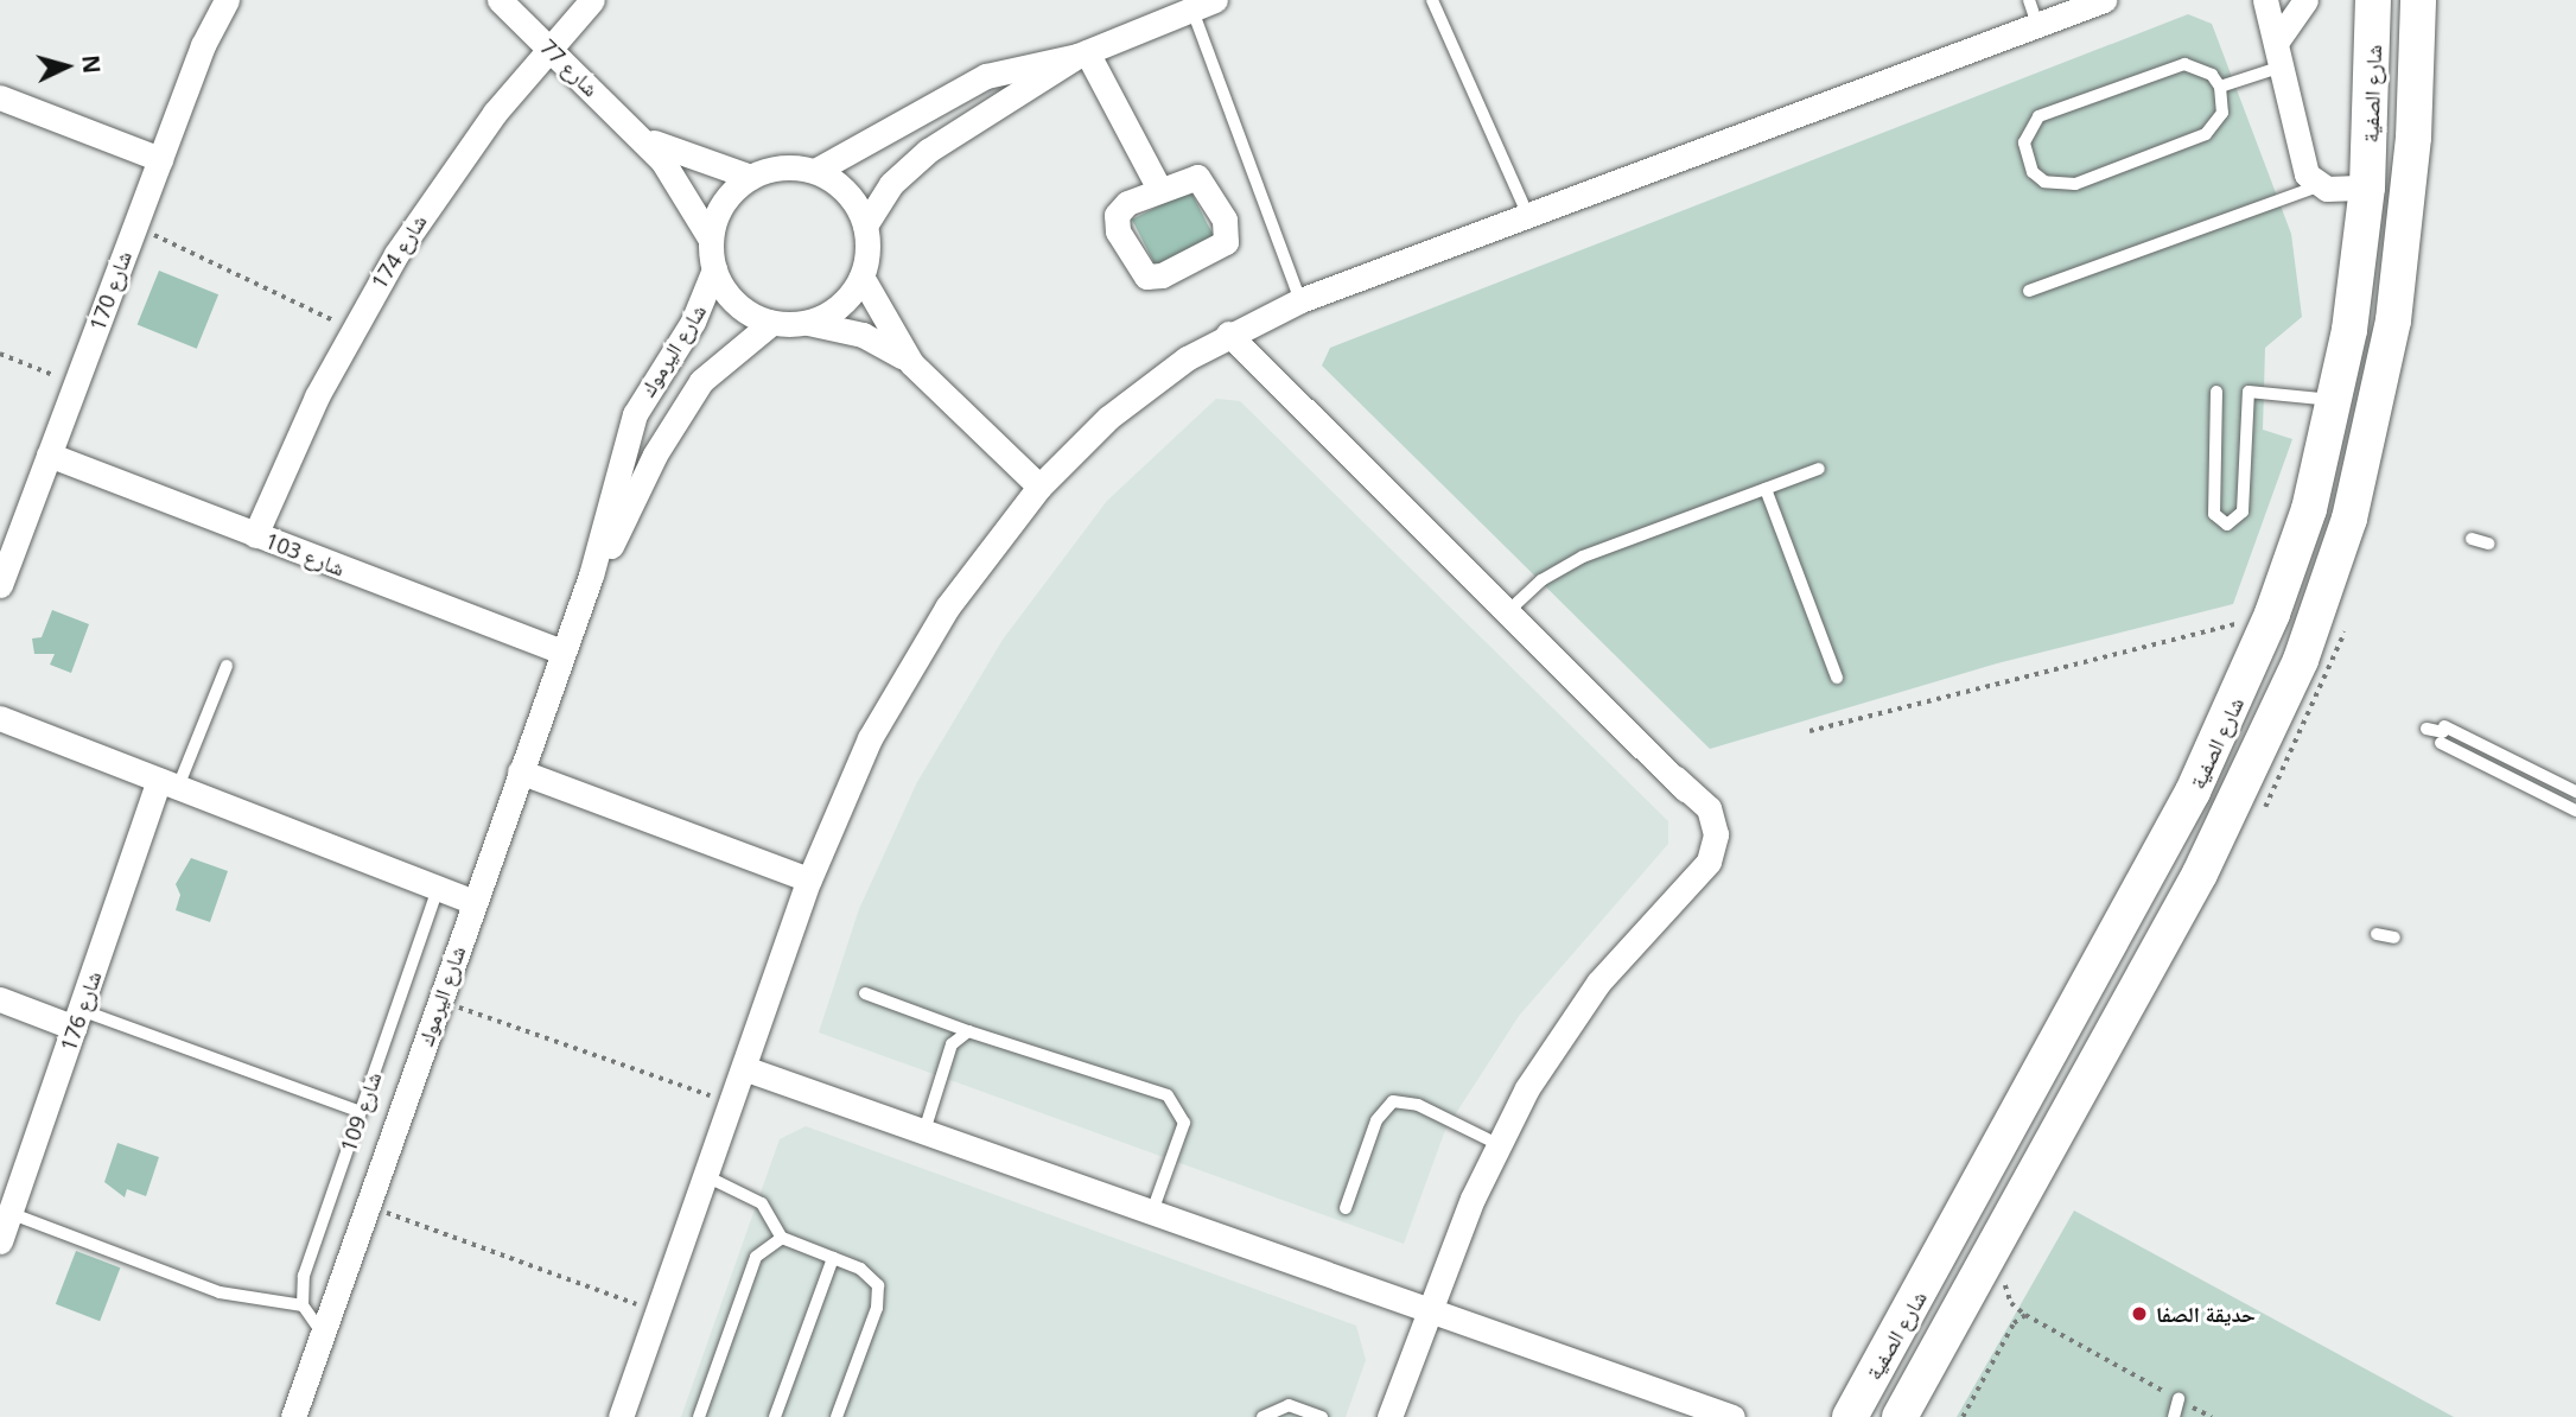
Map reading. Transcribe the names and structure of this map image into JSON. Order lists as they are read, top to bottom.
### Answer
{
  "streets": {
    "main road": ["شارع الصفية"],
    "street": [
      "شارع 77",
      "شارع 174",
      "شارع 170",
      "شارع اليرموك",
      "شارع 103",
      "شارع 176"
    ],
    "lane": ["شارع 109"]
  },
  "crossings": [
    ["شارع 77", "شارع 174"],
    ["شارع 77", "شارع اليرموك"],
    ["شارع 174", "شارع 103"],
    ["شارع 170", "شارع 103"],
    ["شارع اليرموك", "شارع 103"]
  ],
  "places": ["حديقة الصفا"],
  "north": "right"
}
